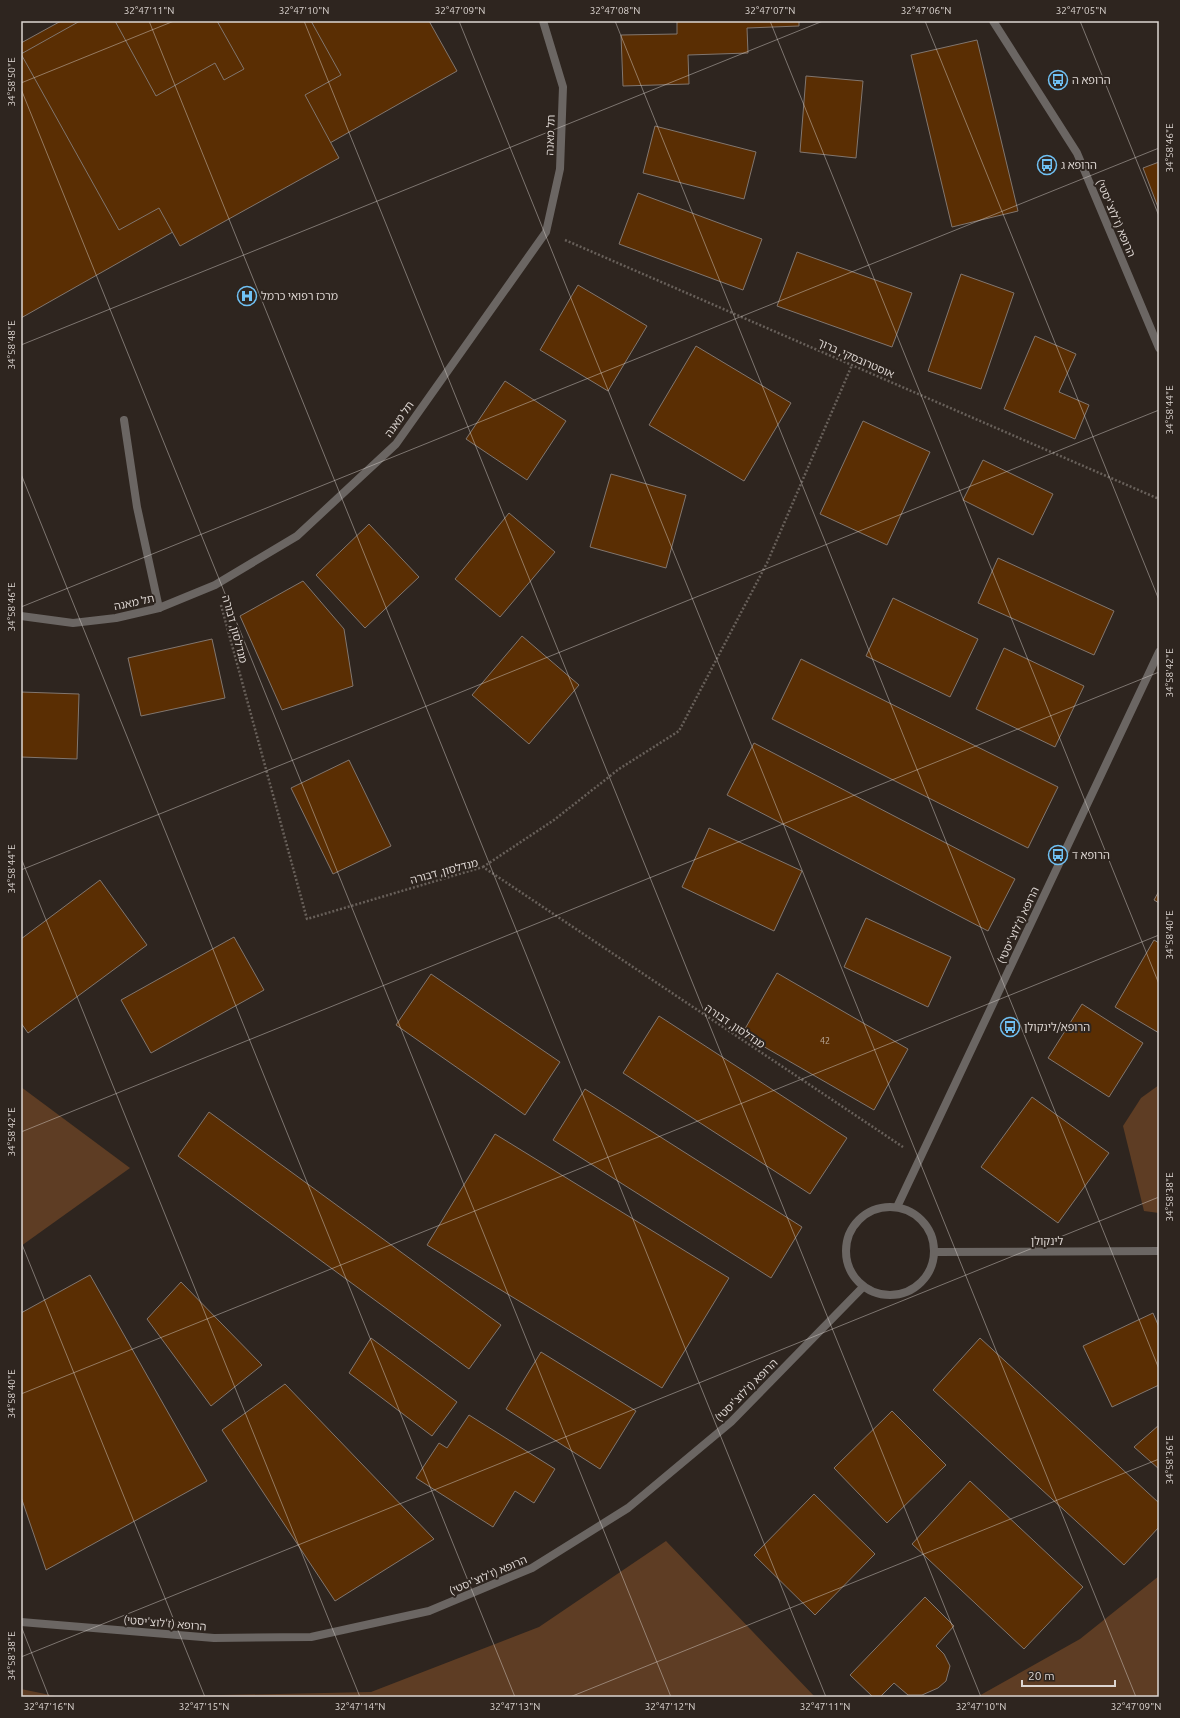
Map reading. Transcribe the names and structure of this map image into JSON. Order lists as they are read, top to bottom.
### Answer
{
  "streets": {
    "street": ["תל מאנה", "הרופא (ז'לוצ'יסטי)", "לינקולן"],
    "path": ["אוסטרובסקי, ברוך", "מנדלסון, דבורה"]
  },
  "crossings": [
    ["תל מאנה", "אוסטרובסקי, ברוך"],
    ["תל מאנה", "מנדלסון, דבורה"],
    ["הרופא (ז'לוצ'יסטי)", "מנדלסון, דבורה"],
    ["הרופא (ז'לוצ'יסטי)", "לינקולן"]
  ],
  "places": {
    "bus stop": [
      "הרופא ה",
      "הרופא ג",
      "הרופא ד",
      "הרופא/לינקולן"
    ],
    "hospital": ["מרכז רפואי כרמל"]
  },
  "house_numbers": ["42"],
  "scale_bar": "20 m",
  "coordinates": [
    "32°47'11\"N",
    "32°47'10\"N",
    "32°47'09\"N",
    "32°47'08\"N",
    "32°47'07\"N",
    "32°47'06\"N",
    "32°47'05\"N",
    "34°58'50\"E",
    "34°58'46\"E",
    "34°58'48\"E",
    "34°58'44\"E",
    "34°58'42\"E",
    "34°58'40\"E",
    "34°58'38\"E",
    "34°58'36\"E",
    "32°47'16\"N",
    "32°47'15\"N",
    "32°47'14\"N",
    "32°47'13\"N",
    "32°47'12\"N"
  ]
}
